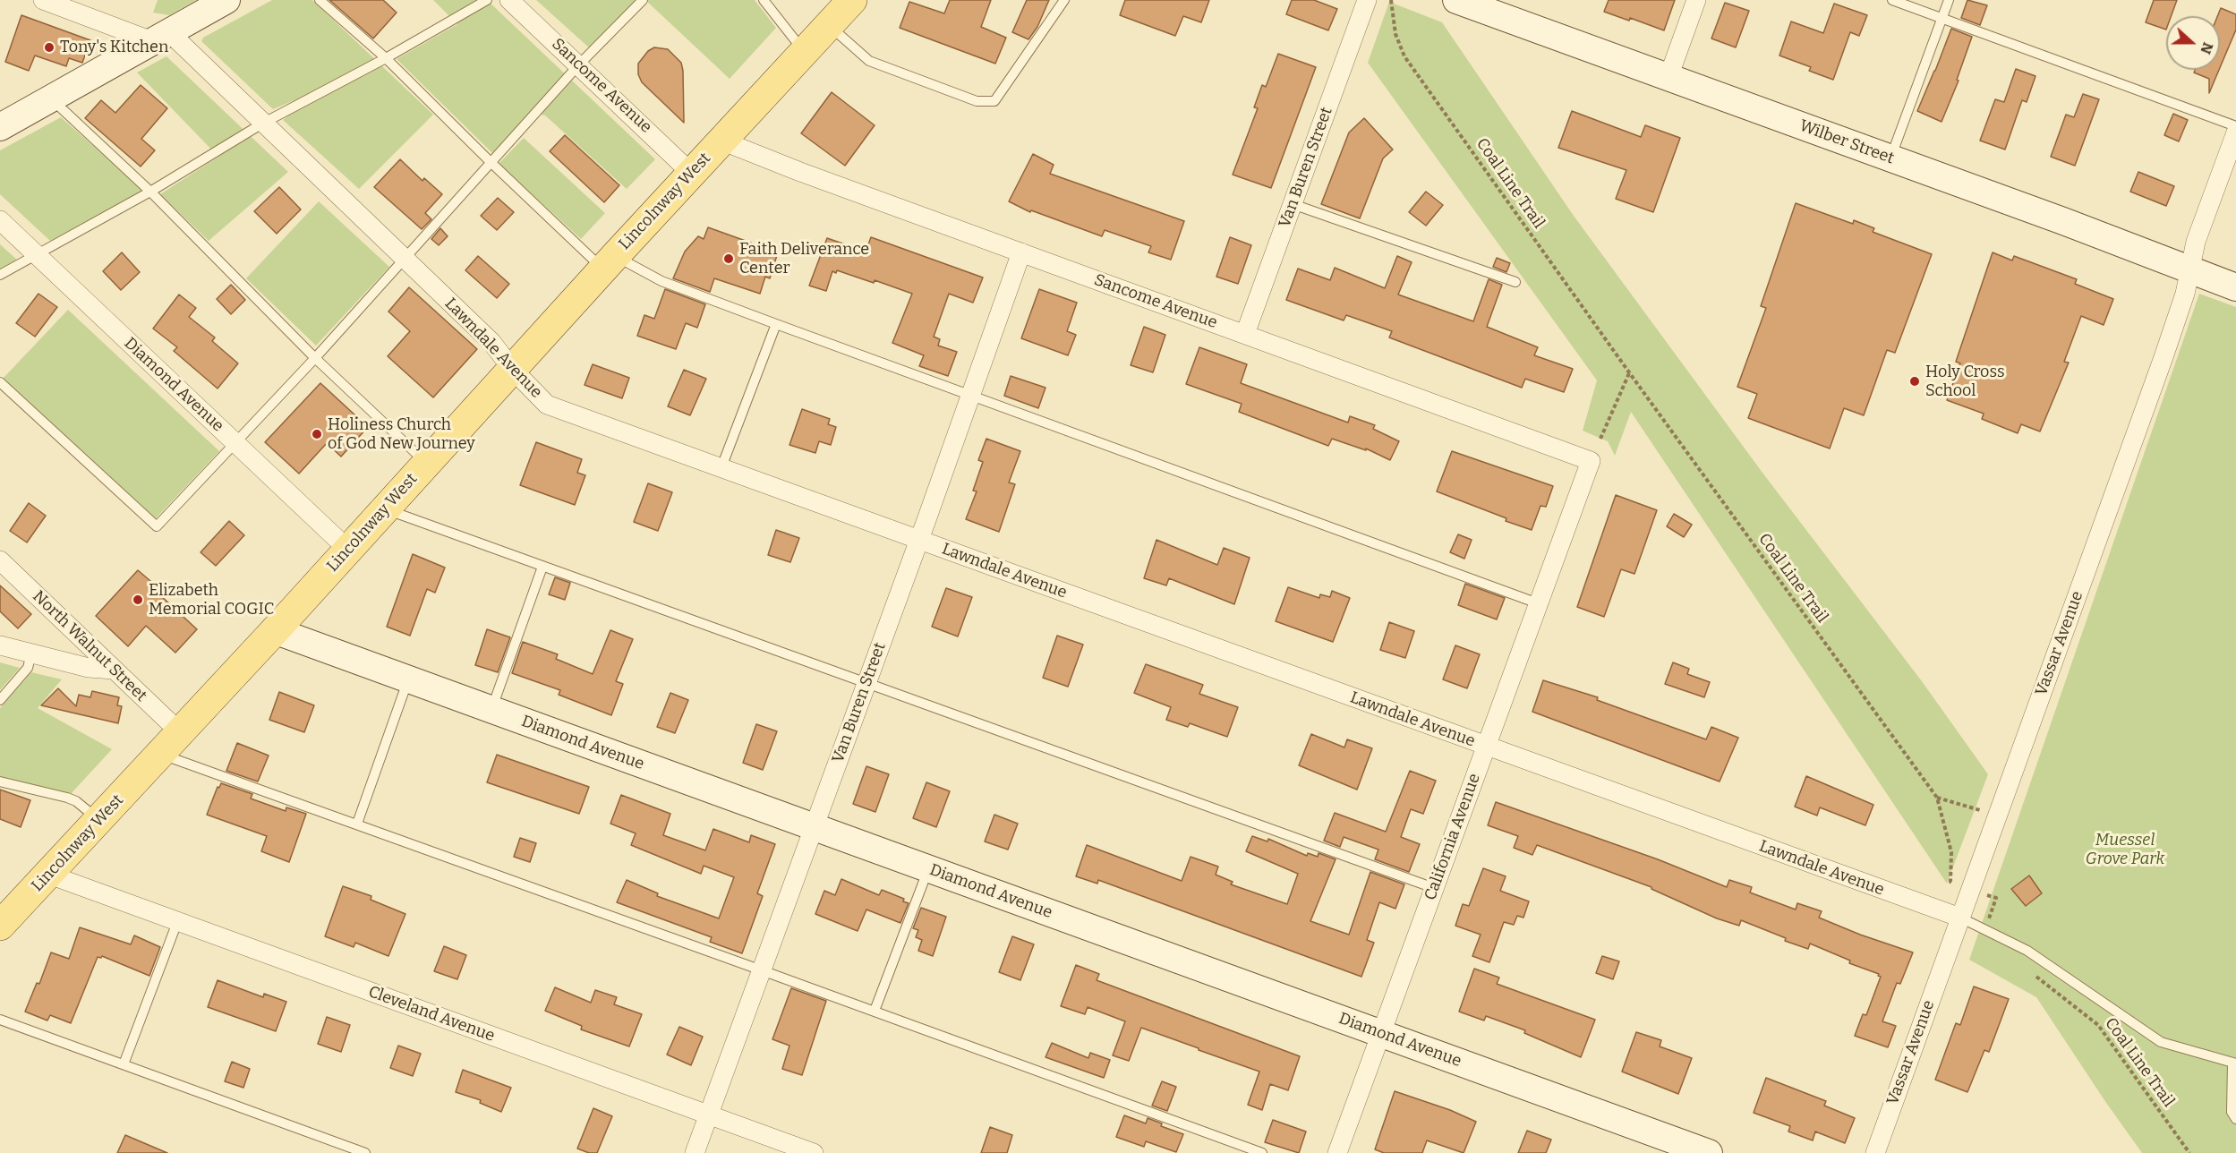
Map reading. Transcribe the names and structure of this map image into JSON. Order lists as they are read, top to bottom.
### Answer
{
  "streets": {
    "main road": ["Lincolnway West"],
    "street": [
      "Sancome Avenue",
      "Wilber Street",
      "Van Buren Street",
      "Lawndale Avenue",
      "Diamond Avenue",
      "Vassar Avenue",
      "North Walnut Street",
      "California Avenue",
      "Cleveland Avenue"
    ],
    "path": ["Coal Line Trail"]
  },
  "crossings": [
    ["Sancome Avenue", "Van Buren Street"],
    ["Sancome Avenue", "Lincolnway West"],
    ["Sancome Avenue", "California Avenue"],
    ["Wilber Street", "Vassar Avenue"],
    ["Van Buren Street", "Lawndale Avenue"],
    ["Van Buren Street", "Diamond Avenue"],
    ["Van Buren Street", "Cleveland Avenue"],
    ["Lincolnway West", "Lawndale Avenue"],
    ["Lincolnway West", "Diamond Avenue"],
    ["Lincolnway West", "North Walnut Street"],
    ["Lincolnway West", "Cleveland Avenue"],
    ["Lawndale Avenue", "Vassar Avenue"],
    ["Lawndale Avenue", "California Avenue"],
    ["Diamond Avenue", "California Avenue"]
  ],
  "parks": ["Muessel Grove Park"],
  "places": [
    "Tony's Kitchen",
    "Faith Deliverance Center",
    "Holy Cross School",
    "Holiness Church of God New Journey",
    "Elizabeth Memorial COGIC"
  ],
  "north": "right"
}
